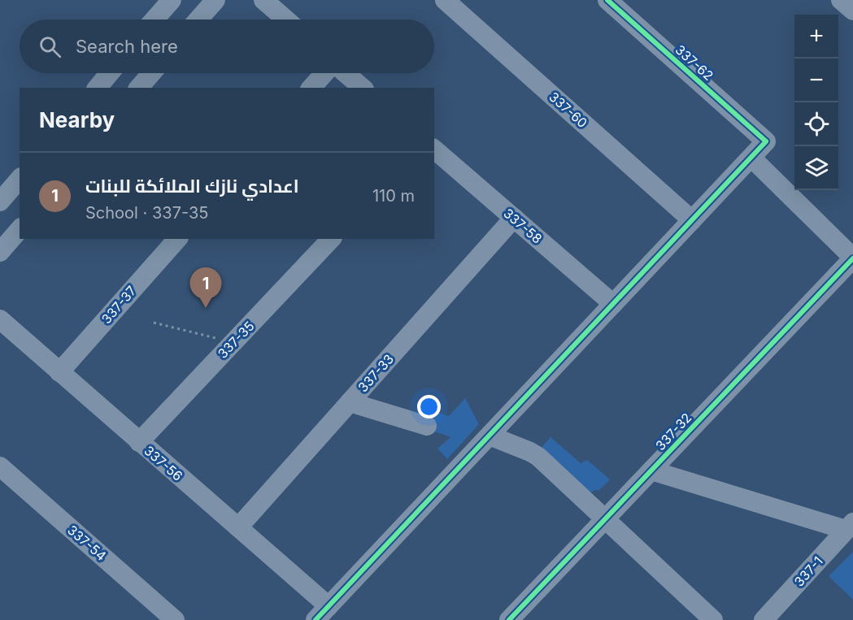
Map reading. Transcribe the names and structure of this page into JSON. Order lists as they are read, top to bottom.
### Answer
{
  "streets": {
    "street": [
      "337-62",
      "337-60",
      "337-58",
      "337-37",
      "337-35",
      "337-33",
      "337-32",
      "337-56",
      "337-54",
      "337-1"
    ]
  },
  "crossings": [
    ["337-58", "337-33"],
    ["337-37", "337-56"],
    ["337-35", "337-56"],
    ["337-33", "337-56"]
  ],
  "page": {
    "map_buttons": ["+", "−"],
    "search": "Search here",
    "heading": "Nearby",
    "list": [
      {
        "mark": "1",
        "name": "اعدادي نازك الملائكة للبنات",
        "note": "School · 337-35",
        "value": "110 m"
      }
    ],
    "pins": "1"
  }
}
